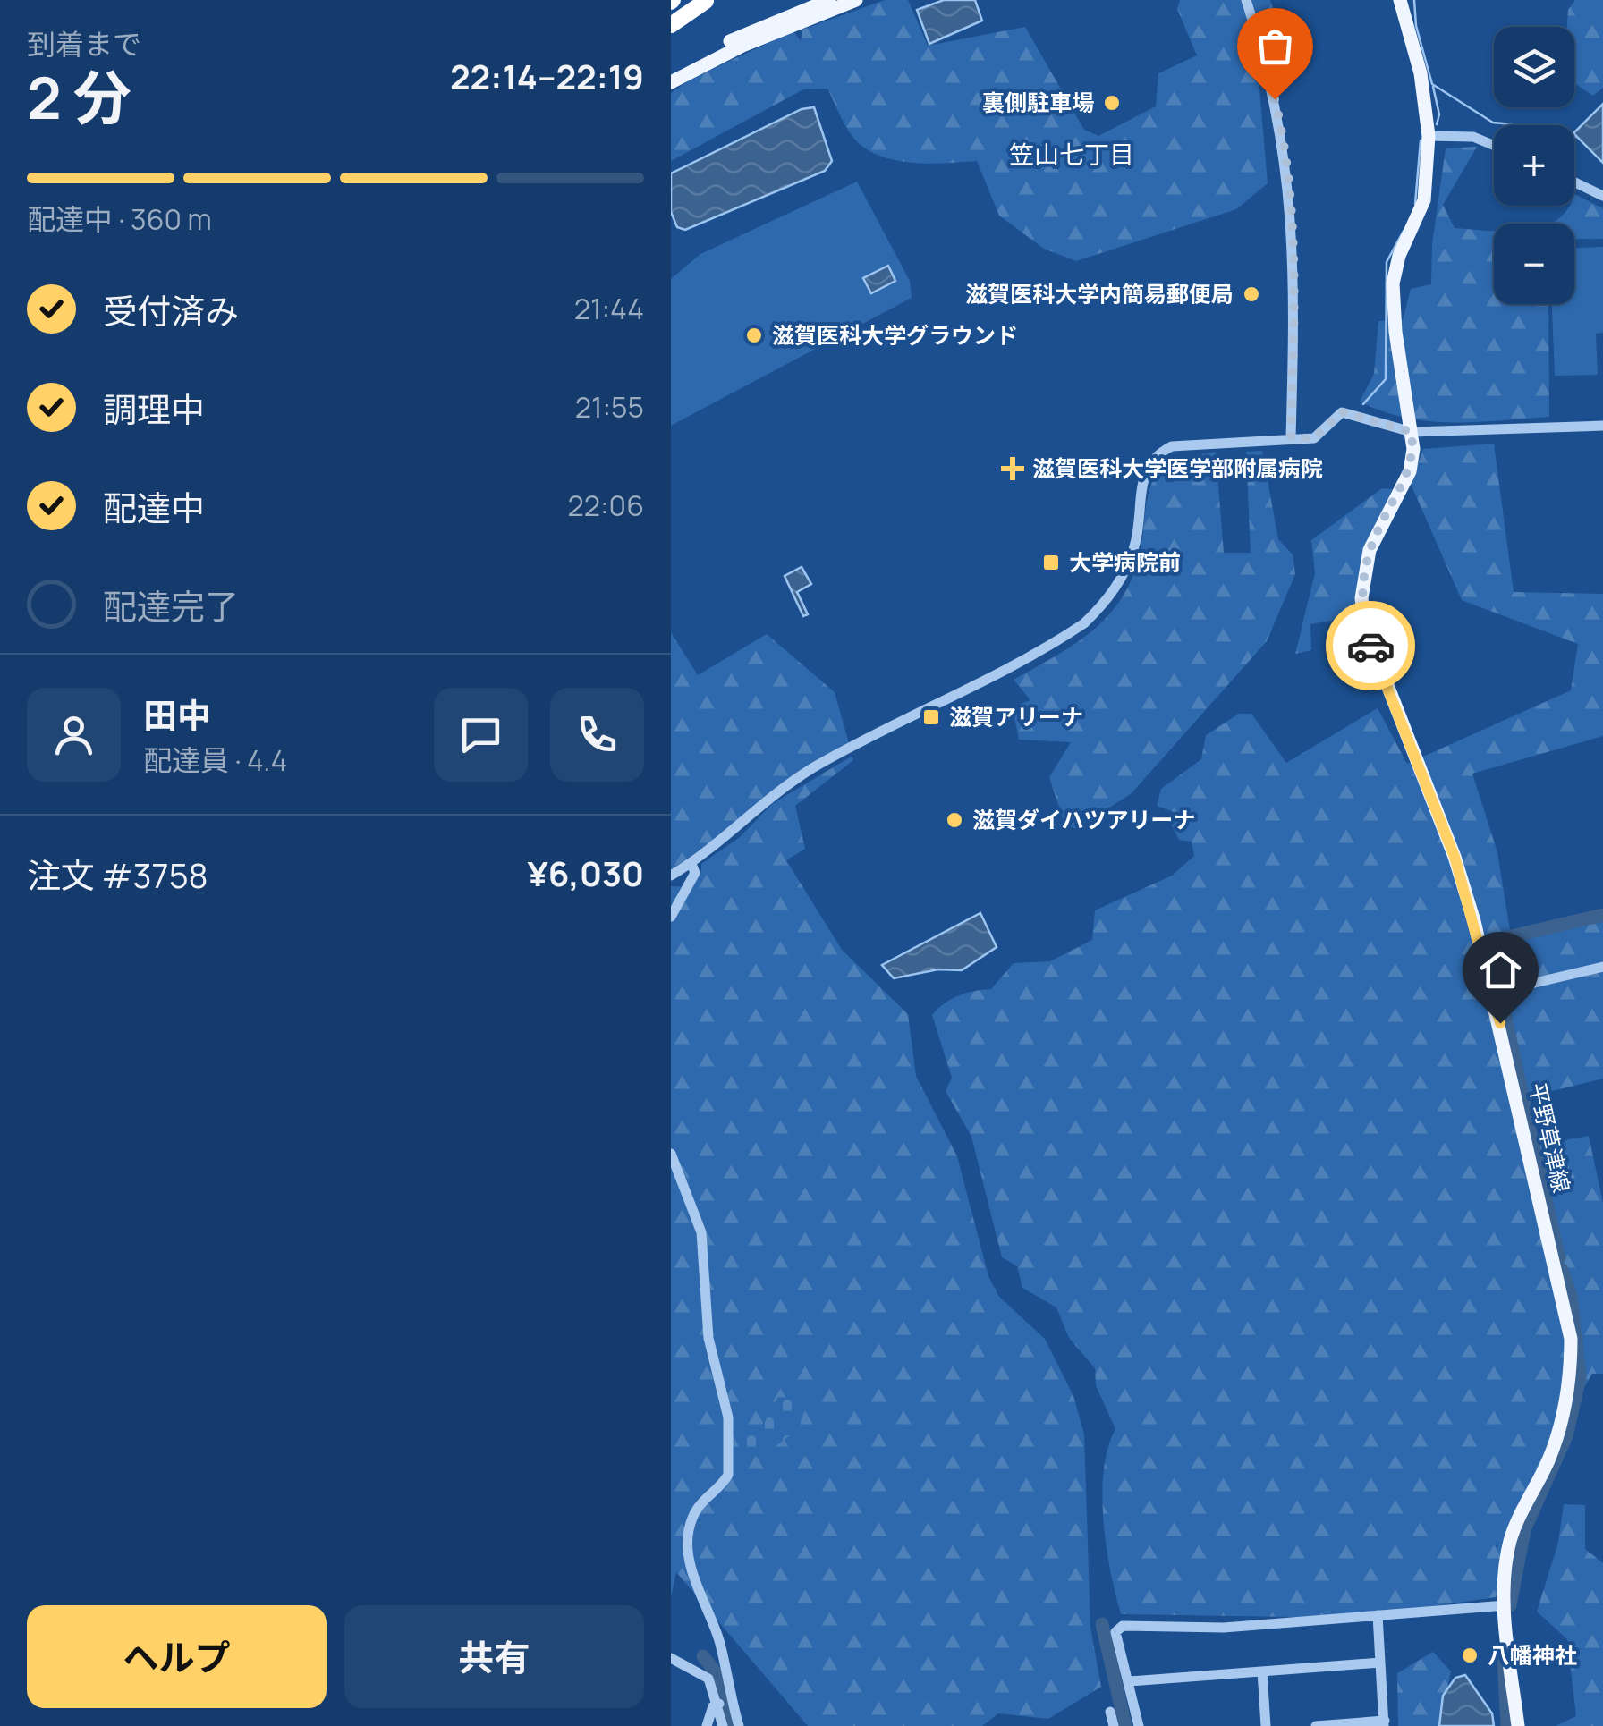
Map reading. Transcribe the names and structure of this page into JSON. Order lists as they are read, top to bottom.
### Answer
{
  "streets": {
    "main road": ["平野草津線"]
  },
  "districts": ["笠山七丁目"],
  "places": {
    "other": [
      "裏側駐車場",
      "滋賀医科大学内簡易郵便局",
      "滋賀医科大学グラウンド",
      "滋賀ダイハツアリーナ",
      "八幡神社"
    ],
    "health": ["滋賀医科大学医学部附属病院"],
    "transit": ["大学病院前", "滋賀アリーナ"]
  },
  "page": {
    "heading": ["2 分", "到着まで", "22:14–22:19"],
    "panel": [
      "田中",
      "配達員 · 4.4",
      "注文 #3758",
      "¥6,030"
    ],
    "map_buttons": ["+", "−"],
    "bar": "配達中 · 360 m",
    "list": [
      ["受付済み", "21:44"],
      ["調理中", "21:55"],
      ["配達中", "22:06"],
      "配達完了"
    ],
    "buttons": ["ヘルプ", "共有"]
  }
}
